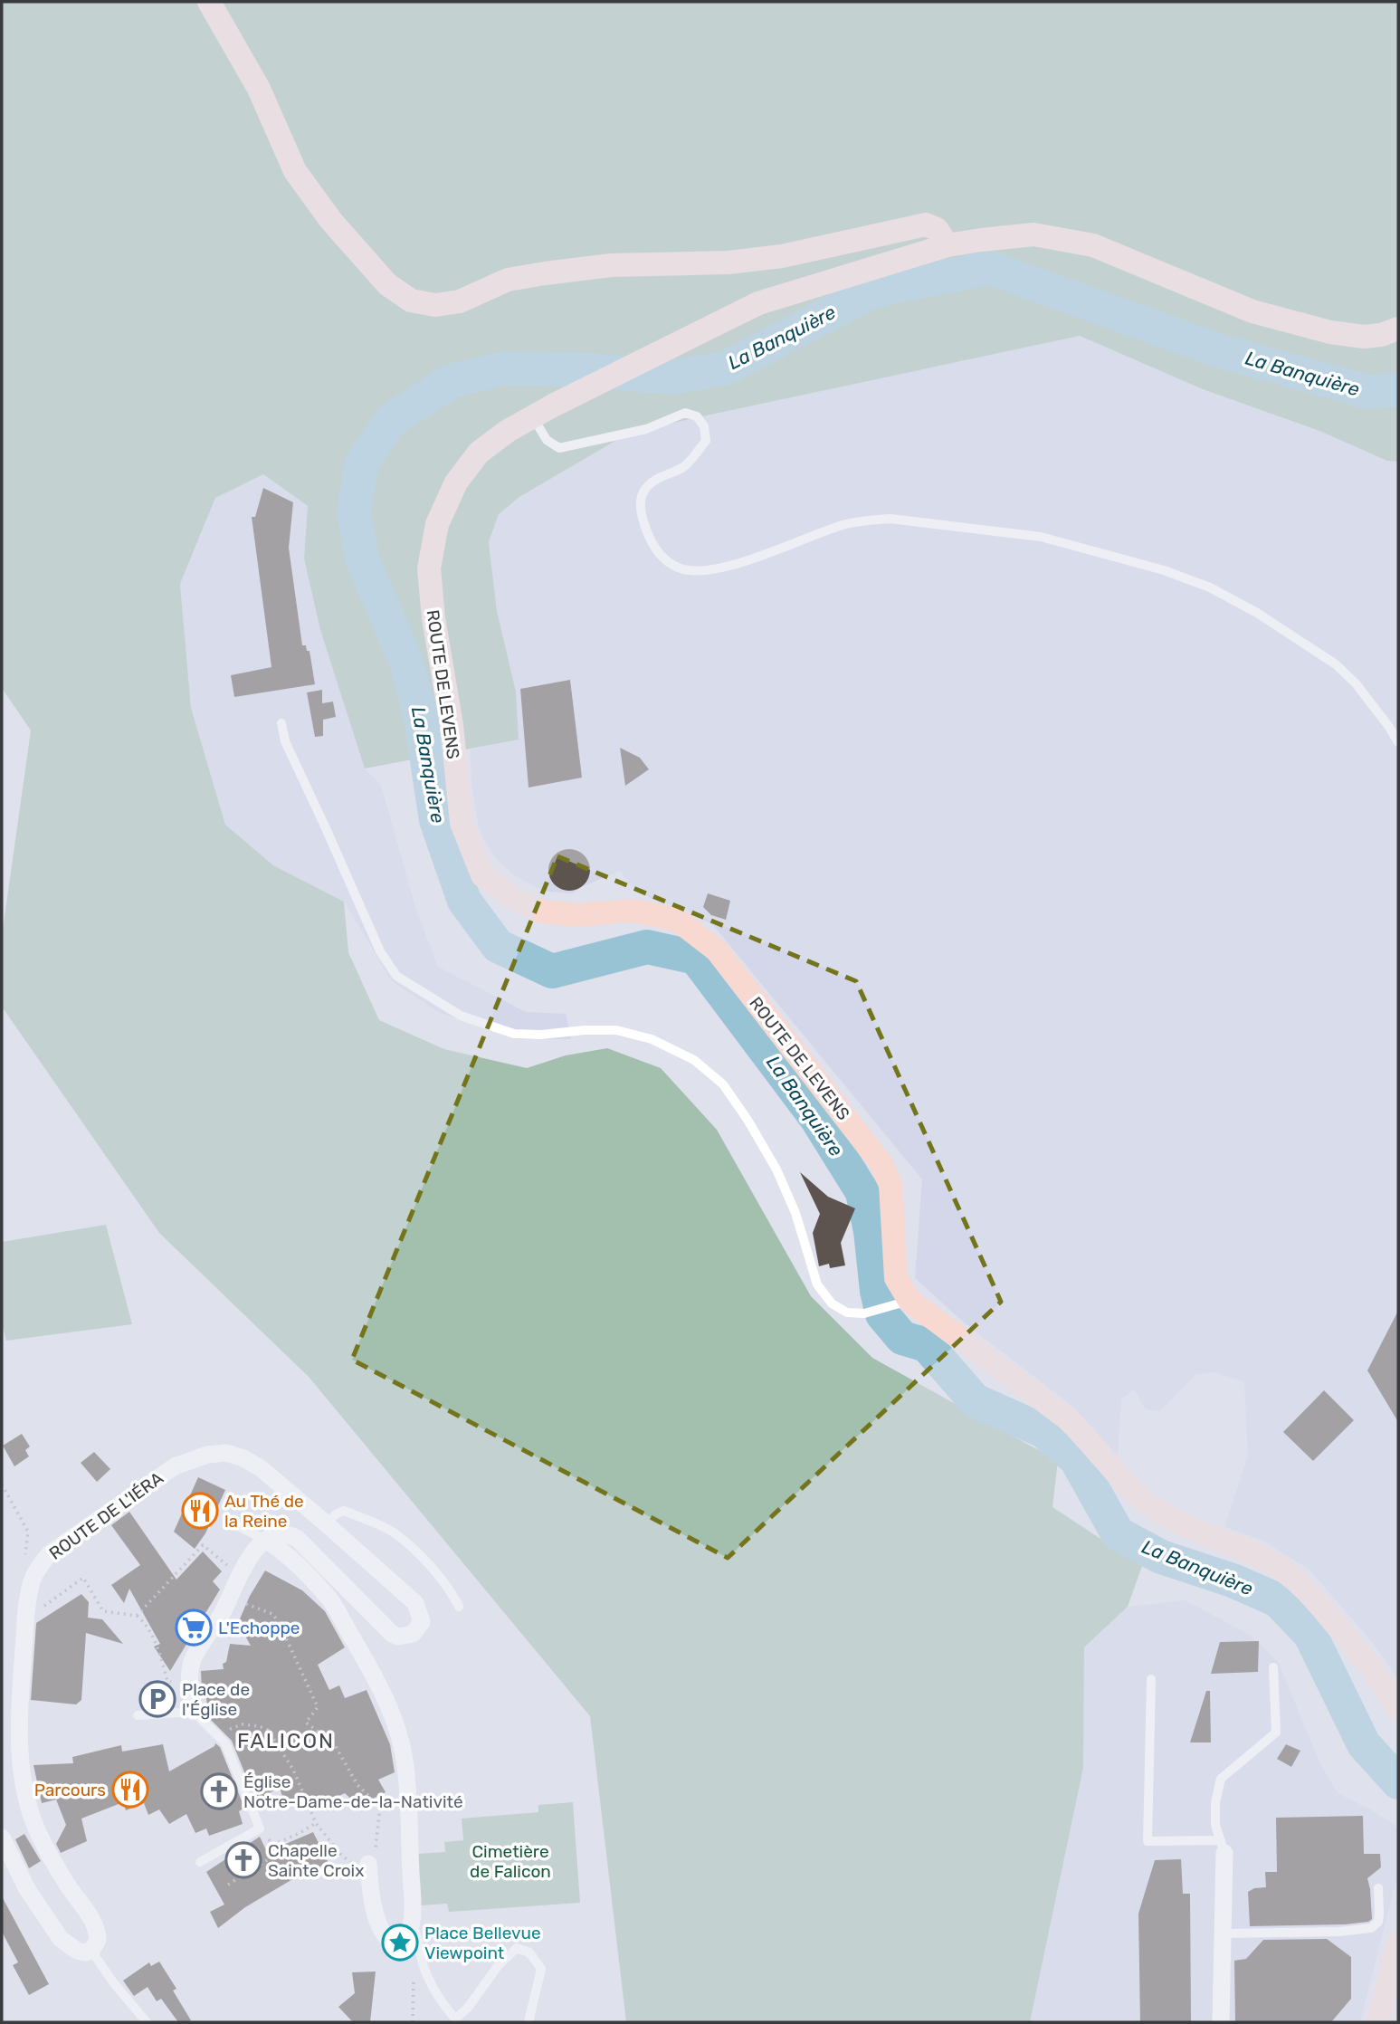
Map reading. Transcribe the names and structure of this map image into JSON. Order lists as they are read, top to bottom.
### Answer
{
  "streets": {
    "street": ["ROUTE DE LEVENS", "ROUTE DE L'IÉRA"]
  },
  "districts": ["FALICON"],
  "water": ["La Banquière"],
  "parks": ["Cimetière de Falicon"],
  "places": {
    "restaurant": ["Au Thé de la Reine", "Parcours"],
    "supermarket": ["L'Echoppe"],
    "parking": ["Place de l'Église"],
    "church": ["Église Notre-Dame-de-la-Nativité", "Chapelle Sainte Croix"],
    "place": ["Place Bellevue Viewpoint"]
  }
}
